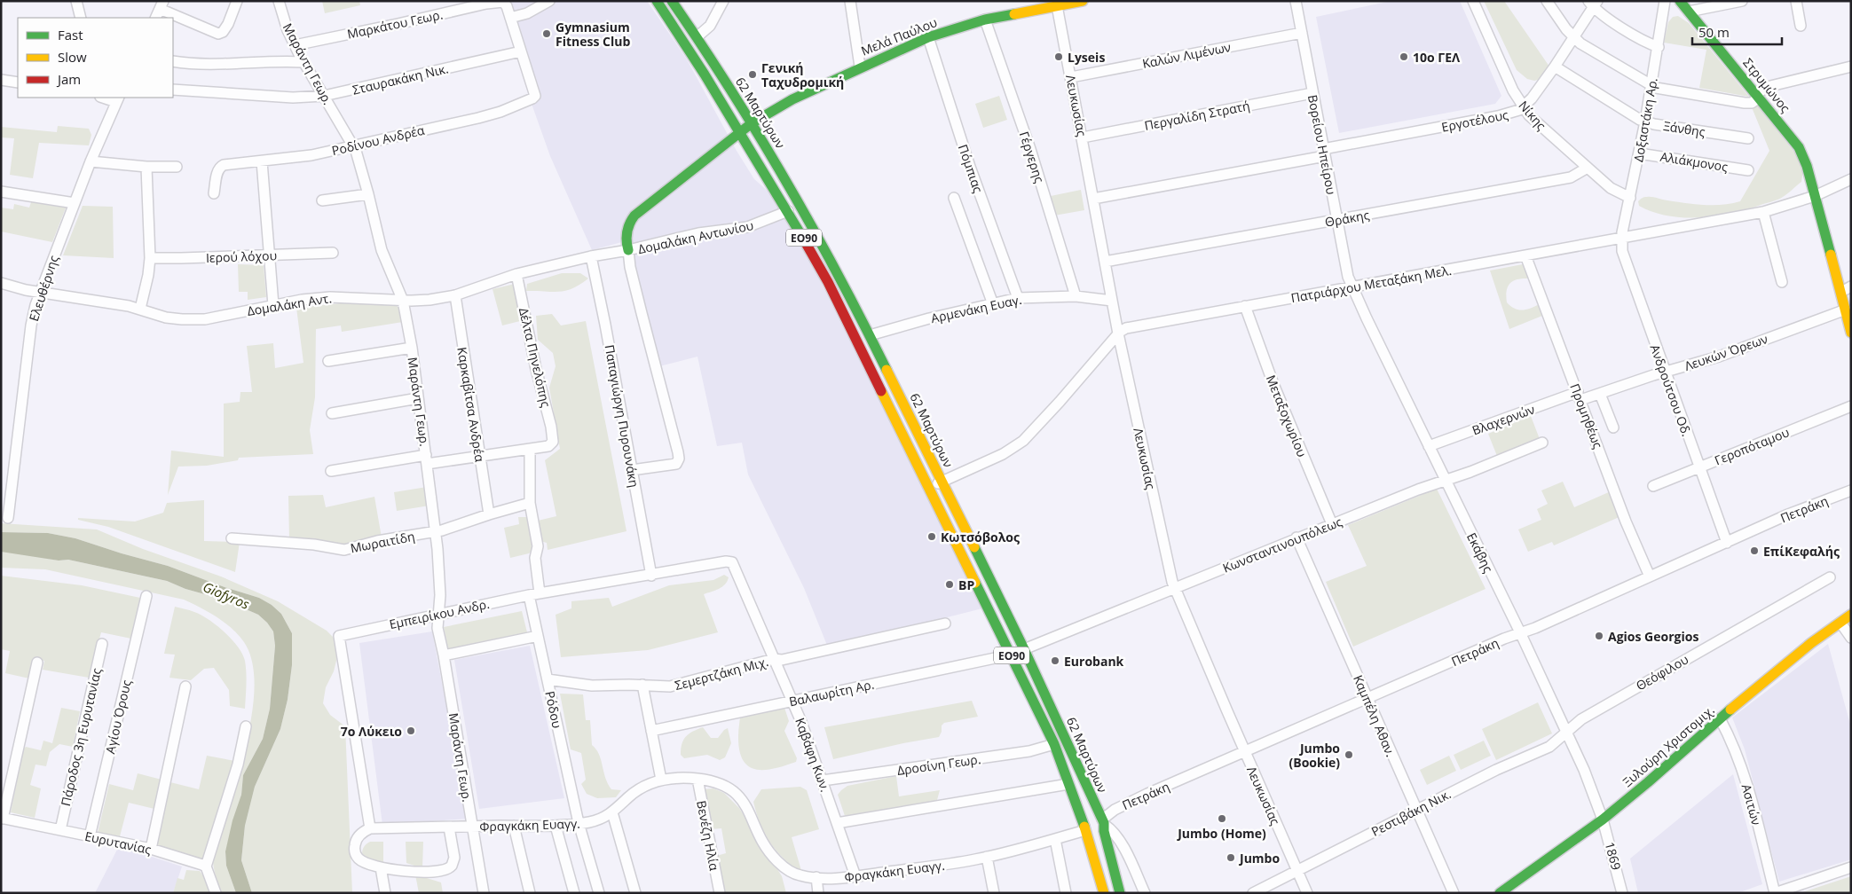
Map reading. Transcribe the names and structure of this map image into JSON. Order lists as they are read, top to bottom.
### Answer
{
  "streets": {
    "main road": [
      "Μελά Παύλου",
      "Στρυμώνος",
      "62 Μαρτύρων",
      "ΕΟ90",
      "Ξυλούρη Χριστομιχ."
    ],
    "street": [
      "Μαρκάτου Γεωρ.",
      "Καλών Λιμένων",
      "Μαράντη Γεωρ.",
      "Σταυρακάκη Νικ.",
      "Λευκωσίας",
      "Περγαλίδη Στρατή",
      "Νίκης",
      "Δοξαστάκη Αρ.",
      "Εργοτέλους",
      "Ξάνθης",
      "Ροδίνου Ανδρέα",
      "Βορείου Ηπείρου",
      "Γέργερης",
      "Αλιάκμονος",
      "Πόμπιας",
      "Θράκης",
      "Δομαλάκη Αντωνίου",
      "Ιερού λόχου",
      "Πατριάρχου Μεταξάκη Μελ.",
      "Ελευθέρνης",
      "Δομαλάκη Αντ.",
      "Αρμενάκη Ευαγ.",
      "Λευκών Όρεων",
      "Δέλτα Πηνελόπης",
      "Ανδρούτσου Οδ.",
      "Καρκαβίτσα Ανδρέα",
      "Παπαγιώργη Πυρουνάκη",
      "Μεταξοχωρίου",
      "Προμηθέως",
      "Βλαχερνών",
      "Γεροπόταμου",
      "Πετράκη",
      "Μωραιτίδη",
      "Κωνσταντινουπόλεως",
      "Εκάβης",
      "Εμπειρίκου Ανδρ.",
      "Θεόφιλου",
      "Σεμερτζάκη Μιχ.",
      "Βαλαωρίτη Αρ.",
      "Ρόδου",
      "Καμπέλη Αθαν.",
      "Αγίου Όρους",
      "Πάροδος 3η Ευρυτανίας",
      "Καβάφη Κων.",
      "Δροσίνη Γεωρ.",
      "Ασιτών",
      "Ρεστιβάκη Νικ.",
      "Φραγκάκη Ευαγγ.",
      "Βενέζη Ηλία",
      "Ευρυτανίας",
      "1869"
    ]
  },
  "crossings": [
    ["Μαρκάτου Γεωρ.", "Μαράντη Γεωρ."],
    ["Μαρκάτου Γεωρ.", "Σταυρακάκη Νικ."],
    ["Μαρκάτου Γεωρ.", "Ροδίνου Ανδρέα"],
    ["Μελά Παύλου", "Λευκωσίας"],
    ["Μελά Παύλου", "62 Μαρτύρων"],
    ["Μελά Παύλου", "Γέργερης"],
    ["Μελά Παύλου", "Πόμπιας"],
    ["Μελά Παύλου", "Δομαλάκη Αντωνίου"],
    ["Μελά Παύλου", "ΕΟ90"],
    ["Μελά Παύλου", "Δομαλάκη Αντ."],
    ["Καλών Λιμένων", "Λευκωσίας"],
    ["Καλών Λιμένων", "Βορείου Ηπείρου"],
    ["Μαράντη Γεωρ.", "Σταυρακάκη Νικ."],
    ["Μαράντη Γεωρ.", "Ροδίνου Ανδρέα"],
    ["Μαράντη Γεωρ.", "Δομαλάκη Αντ."],
    ["Μαράντη Γεωρ.", "Μωραιτίδη"],
    ["Μαράντη Γεωρ.", "Εμπειρίκου Ανδρ."],
    ["Μαράντη Γεωρ.", "Φραγκάκη Ευαγγ."],
    ["Στρυμώνος", "Πατριάρχου Μεταξάκη Μελ."],
    ["Στρυμώνος", "Λευκών Όρεων"],
    ["Λευκωσίας", "Περγαλίδη Στρατή"],
    ["Λευκωσίας", "Εργοτέλους"],
    ["Λευκωσίας", "Θράκης"],
    ["Λευκωσίας", "Πατριάρχου Μεταξάκη Μελ."],
    ["Λευκωσίας", "Αρμενάκη Ευαγ."],
    ["Λευκωσίας", "Πετράκη"],
    ["Λευκωσίας", "Κωνσταντινουπόλεως"],
    ["Λευκωσίας", "Ρεστιβάκη Νικ."],
    ["62 Μαρτύρων", "ΕΟ90"],
    ["62 Μαρτύρων", "Πατριάρχου Μεταξάκη Μελ."],
    ["62 Μαρτύρων", "Αρμενάκη Ευαγ."],
    ["62 Μαρτύρων", "Πετράκη"],
    ["62 Μαρτύρων", "Κωνσταντινουπόλεως"],
    ["62 Μαρτύρων", "Φραγκάκη Ευαγγ."],
    ["Περγαλίδη Στρατή", "Βορείου Ηπείρου"],
    ["Νίκης", "Δοξαστάκη Αρ."],
    ["Νίκης", "Εργοτέλους"],
    ["Νίκης", "Θράκης"],
    ["Δοξαστάκη Αρ.", "Ξάνθης"],
    ["Δοξαστάκη Αρ.", "Αλιάκμονος"],
    ["Δοξαστάκη Αρ.", "Πατριάρχου Μεταξάκη Μελ."],
    ["Δοξαστάκη Αρ.", "Ανδρούτσου Οδ."],
    ["Εργοτέλους", "Ξάνθης"],
    ["Εργοτέλους", "Βορείου Ηπείρου"],
    ["Βορείου Ηπείρου", "Θράκης"],
    ["Βορείου Ηπείρου", "Πατριάρχου Μεταξάκη Μελ."],
    ["Βορείου Ηπείρου", "Εκάβης"],
    ["Γέργερης", "Αρμενάκη Ευαγ."],
    ["Πόμπιας", "Αρμενάκη Ευαγ."],
    ["Δομαλάκη Αντωνίου", "ΕΟ90"],
    ["Δομαλάκη Αντωνίου", "Δομαλάκη Αντ."],
    ["ΕΟ90", "Πατριάρχου Μεταξάκη Μελ."],
    ["ΕΟ90", "Πετράκη"],
    ["ΕΟ90", "Βαλαωρίτη Αρ."],
    ["ΕΟ90", "Δροσίνη Γεωρ."],
    ["ΕΟ90", "Φραγκάκη Ευαγγ."],
    ["Πατριάρχου Μεταξάκη Μελ.", "Ανδρούτσου Οδ."],
    ["Πατριάρχου Μεταξάκη Μελ.", "Μεταξοχωρίου"],
    ["Πατριάρχου Μεταξάκη Μελ.", "Προμηθέως"],
    ["Πατριάρχου Μεταξάκη Μελ.", "Εκάβης"],
    ["Ελευθέρνης", "Δομαλάκη Αντ."],
    ["Δομαλάκη Αντ.", "Δέλτα Πηνελόπης"],
    ["Δομαλάκη Αντ.", "Καρκαβίτσα Ανδρέα"],
    ["Δομαλάκη Αντ.", "Παπαγιώργη Πυρουνάκη"],
    ["Λευκών Όρεων", "Ανδρούτσου Οδ."],
    ["Λευκών Όρεων", "Προμηθέως"],
    ["Λευκών Όρεων", "Βλαχερνών"],
    ["Ανδρούτσου Οδ.", "Γεροπόταμου"],
    ["Ανδρούτσου Οδ.", "Πετράκη"],
    ["Καρκαβίτσα Ανδρέα", "Μωραιτίδη"],
    ["Παπαγιώργη Πυρουνάκη", "Εμπειρίκου Ανδρ."],
    ["Μεταξοχωρίου", "Κωνσταντινουπόλεως"],
    ["Προμηθέως", "Βλαχερνών"],
    ["Προμηθέως", "Πετράκη"],
    ["Βλαχερνών", "Εκάβης"],
    ["Πετράκη", "Εκάβης"],
    ["Πετράκη", "Καμπέλη Αθαν."],
    ["Πετράκη", "Φραγκάκη Ευαγγ."],
    ["Κωνσταντινουπόλεως", "Εκάβης"],
    ["Κωνσταντινουπόλεως", "Καμπέλη Αθαν."],
    ["Εκάβης", "Θεόφιλου"],
    ["Εκάβης", "Ξυλούρη Χριστομιχ."],
    ["Εκάβης", "Ρεστιβάκη Νικ."],
    ["Εκάβης", "1869"],
    ["Εμπειρίκου Ανδρ.", "Ρόδου"],
    ["Εμπειρίκου Ανδρ.", "Καβάφη Κων."],
    ["Εμπειρίκου Ανδρ.", "Φραγκάκη Ευαγγ."],
    ["Θεόφιλου", "Ρεστιβάκη Νικ."],
    ["Σεμερτζάκη Μιχ.", "Ρόδου"],
    ["Σεμερτζάκη Μιχ.", "Καβάφη Κων."],
    ["Βαλαωρίτη Αρ.", "Καβάφη Κων."],
    ["Ρόδου", "Φραγκάκη Ευαγγ."],
    ["Καμπέλη Αθαν.", "Ρεστιβάκη Νικ."],
    ["Αγίου Όρους", "Ευρυτανίας"],
    ["Πάροδος 3η Ευρυτανίας", "Ευρυτανίας"],
    ["Ξυλούρη Χριστομιχ.", "Ασιτών"],
    ["Ξυλούρη Χριστομιχ.", "1869"],
    ["Καβάφη Κων.", "Δροσίνη Γεωρ."],
    ["Καβάφη Κων.", "Φραγκάκη Ευαγγ."],
    ["Φραγκάκη Ευαγγ.", "Βενέζη Ηλία"]
  ],
  "water": ["Giofyros"],
  "places": [
    "Gymnasium Fitness Club",
    "Lyseis",
    "10ο ΓΕΛ",
    "Γενική Ταχυδρομική",
    "Κωτσόβολος",
    "ΕπίΚεφαλής",
    "BP",
    "Agios Georgios",
    "Eurobank",
    "7o Λύκειο",
    "Jumbo (Bookie)",
    "Jumbo (Home)",
    "Jumbo"
  ],
  "legend": ["Fast", "Slow", "Jam"],
  "scale_bar": "50 m"
}
